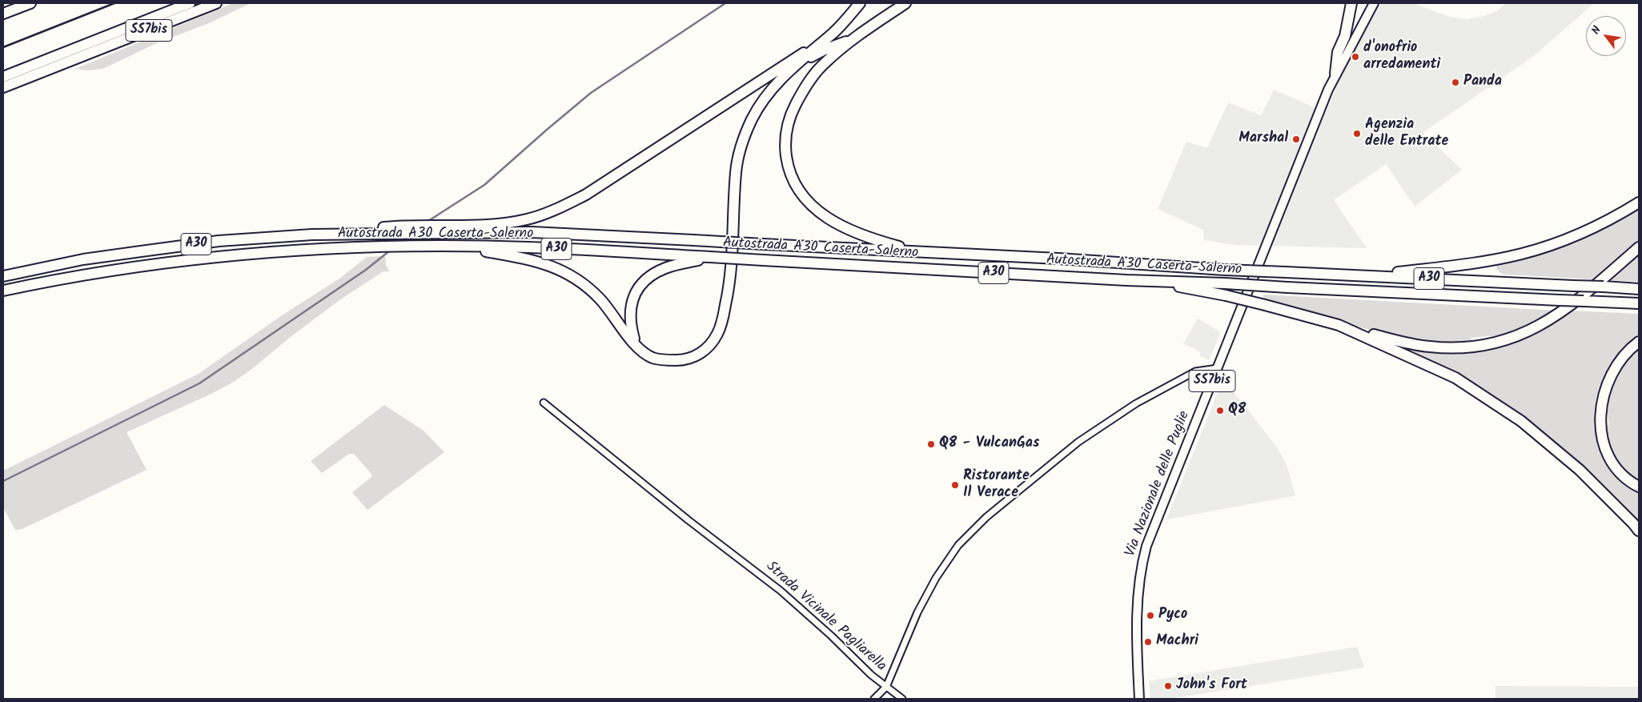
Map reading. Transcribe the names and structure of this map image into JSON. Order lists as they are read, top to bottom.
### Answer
{
  "streets": {
    "highway": ["SS7bis", "Autostrada A30 Caserta-Salerno", "A30"],
    "main road": ["Via Nazionale delle Puglie"],
    "street": ["Strada Vicinale Pagliarella"]
  },
  "crossings": [
    ["SS7bis", "Via Nazionale delle Puglie"],
    ["Via Nazionale delle Puglie", "Strada Vicinale Pagliarella"]
  ],
  "places": [
    "d'onofrio arredamenti",
    "Panda",
    "Agenzia delle Entrate",
    "Marshal",
    "Q8",
    "Q8 - VulcanGas",
    "Ristorante Il Verace",
    "Pyco",
    "Machri",
    "John's Fort"
  ],
  "north": "top left"
}
